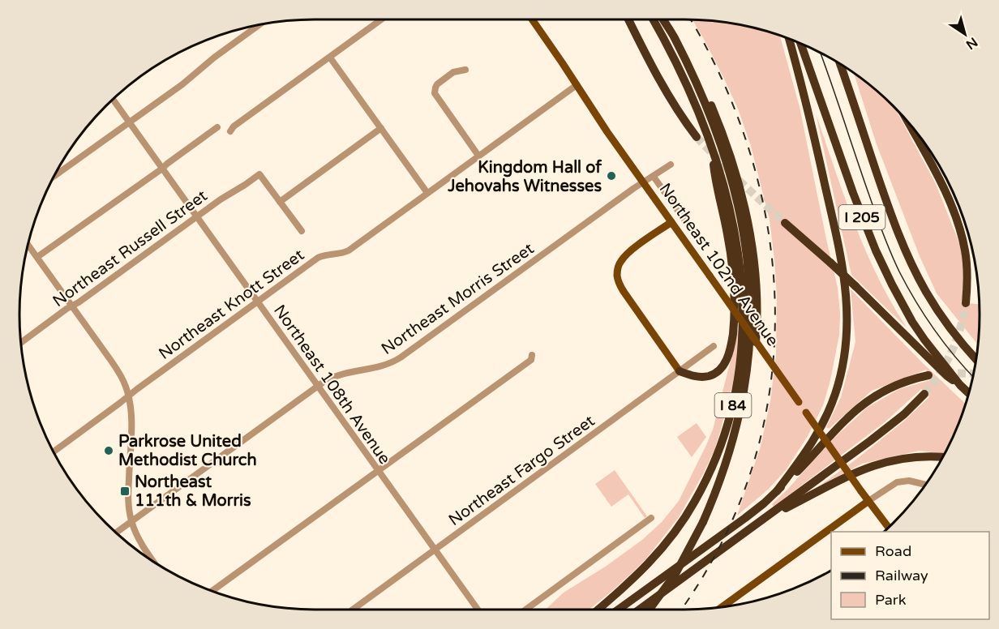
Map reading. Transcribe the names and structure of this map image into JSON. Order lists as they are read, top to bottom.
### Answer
{
  "streets": {
    "highway": ["I 205", "I 84"],
    "main road": ["Northeast 102nd Avenue"],
    "street": [
      "Northeast Russell Street",
      "Northeast Morris Street",
      "Northeast Knott Street",
      "Northeast 108th Avenue",
      "Northeast Fargo Street"
    ]
  },
  "crossings": [
    ["Northeast Russell Street", "Northeast 108th Avenue"],
    ["Northeast 102nd Avenue", "Northeast Morris Street"],
    ["Northeast 102nd Avenue", "Northeast Knott Street"],
    ["Northeast Morris Street", "Northeast 108th Avenue"],
    ["Northeast Knott Street", "Northeast 108th Avenue"],
    ["Northeast 108th Avenue", "Northeast Fargo Street"]
  ],
  "places": {
    "other": ["Kingdom Hall of Jehovahs Witnesses", "Parkrose United Methodist Church"],
    "transit": ["Northeast 111th & Morris"]
  },
  "legend": ["Road", "Railway", "Park"],
  "north": "bottom right"
}
